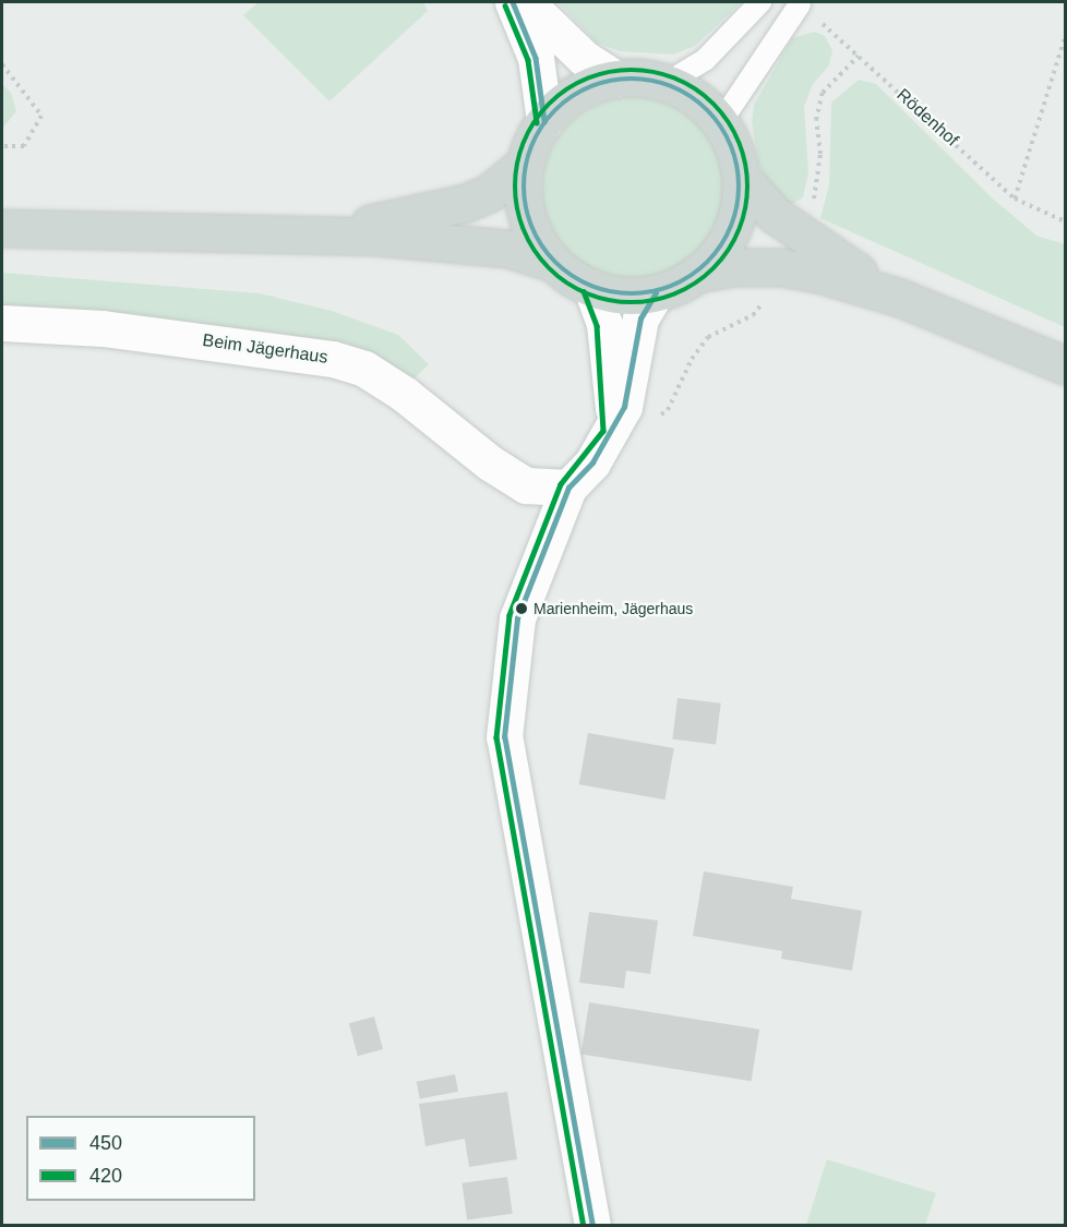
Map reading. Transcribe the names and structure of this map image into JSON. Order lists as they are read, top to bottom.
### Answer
{
  "streets": {
    "street": ["Beim Jägerhaus"],
    "path": ["Rödenhof"]
  },
  "places": ["Marienheim, Jägerhaus"],
  "lines": ["transit line 450", "transit line 420"],
  "legend": ["450", "420"]
}
